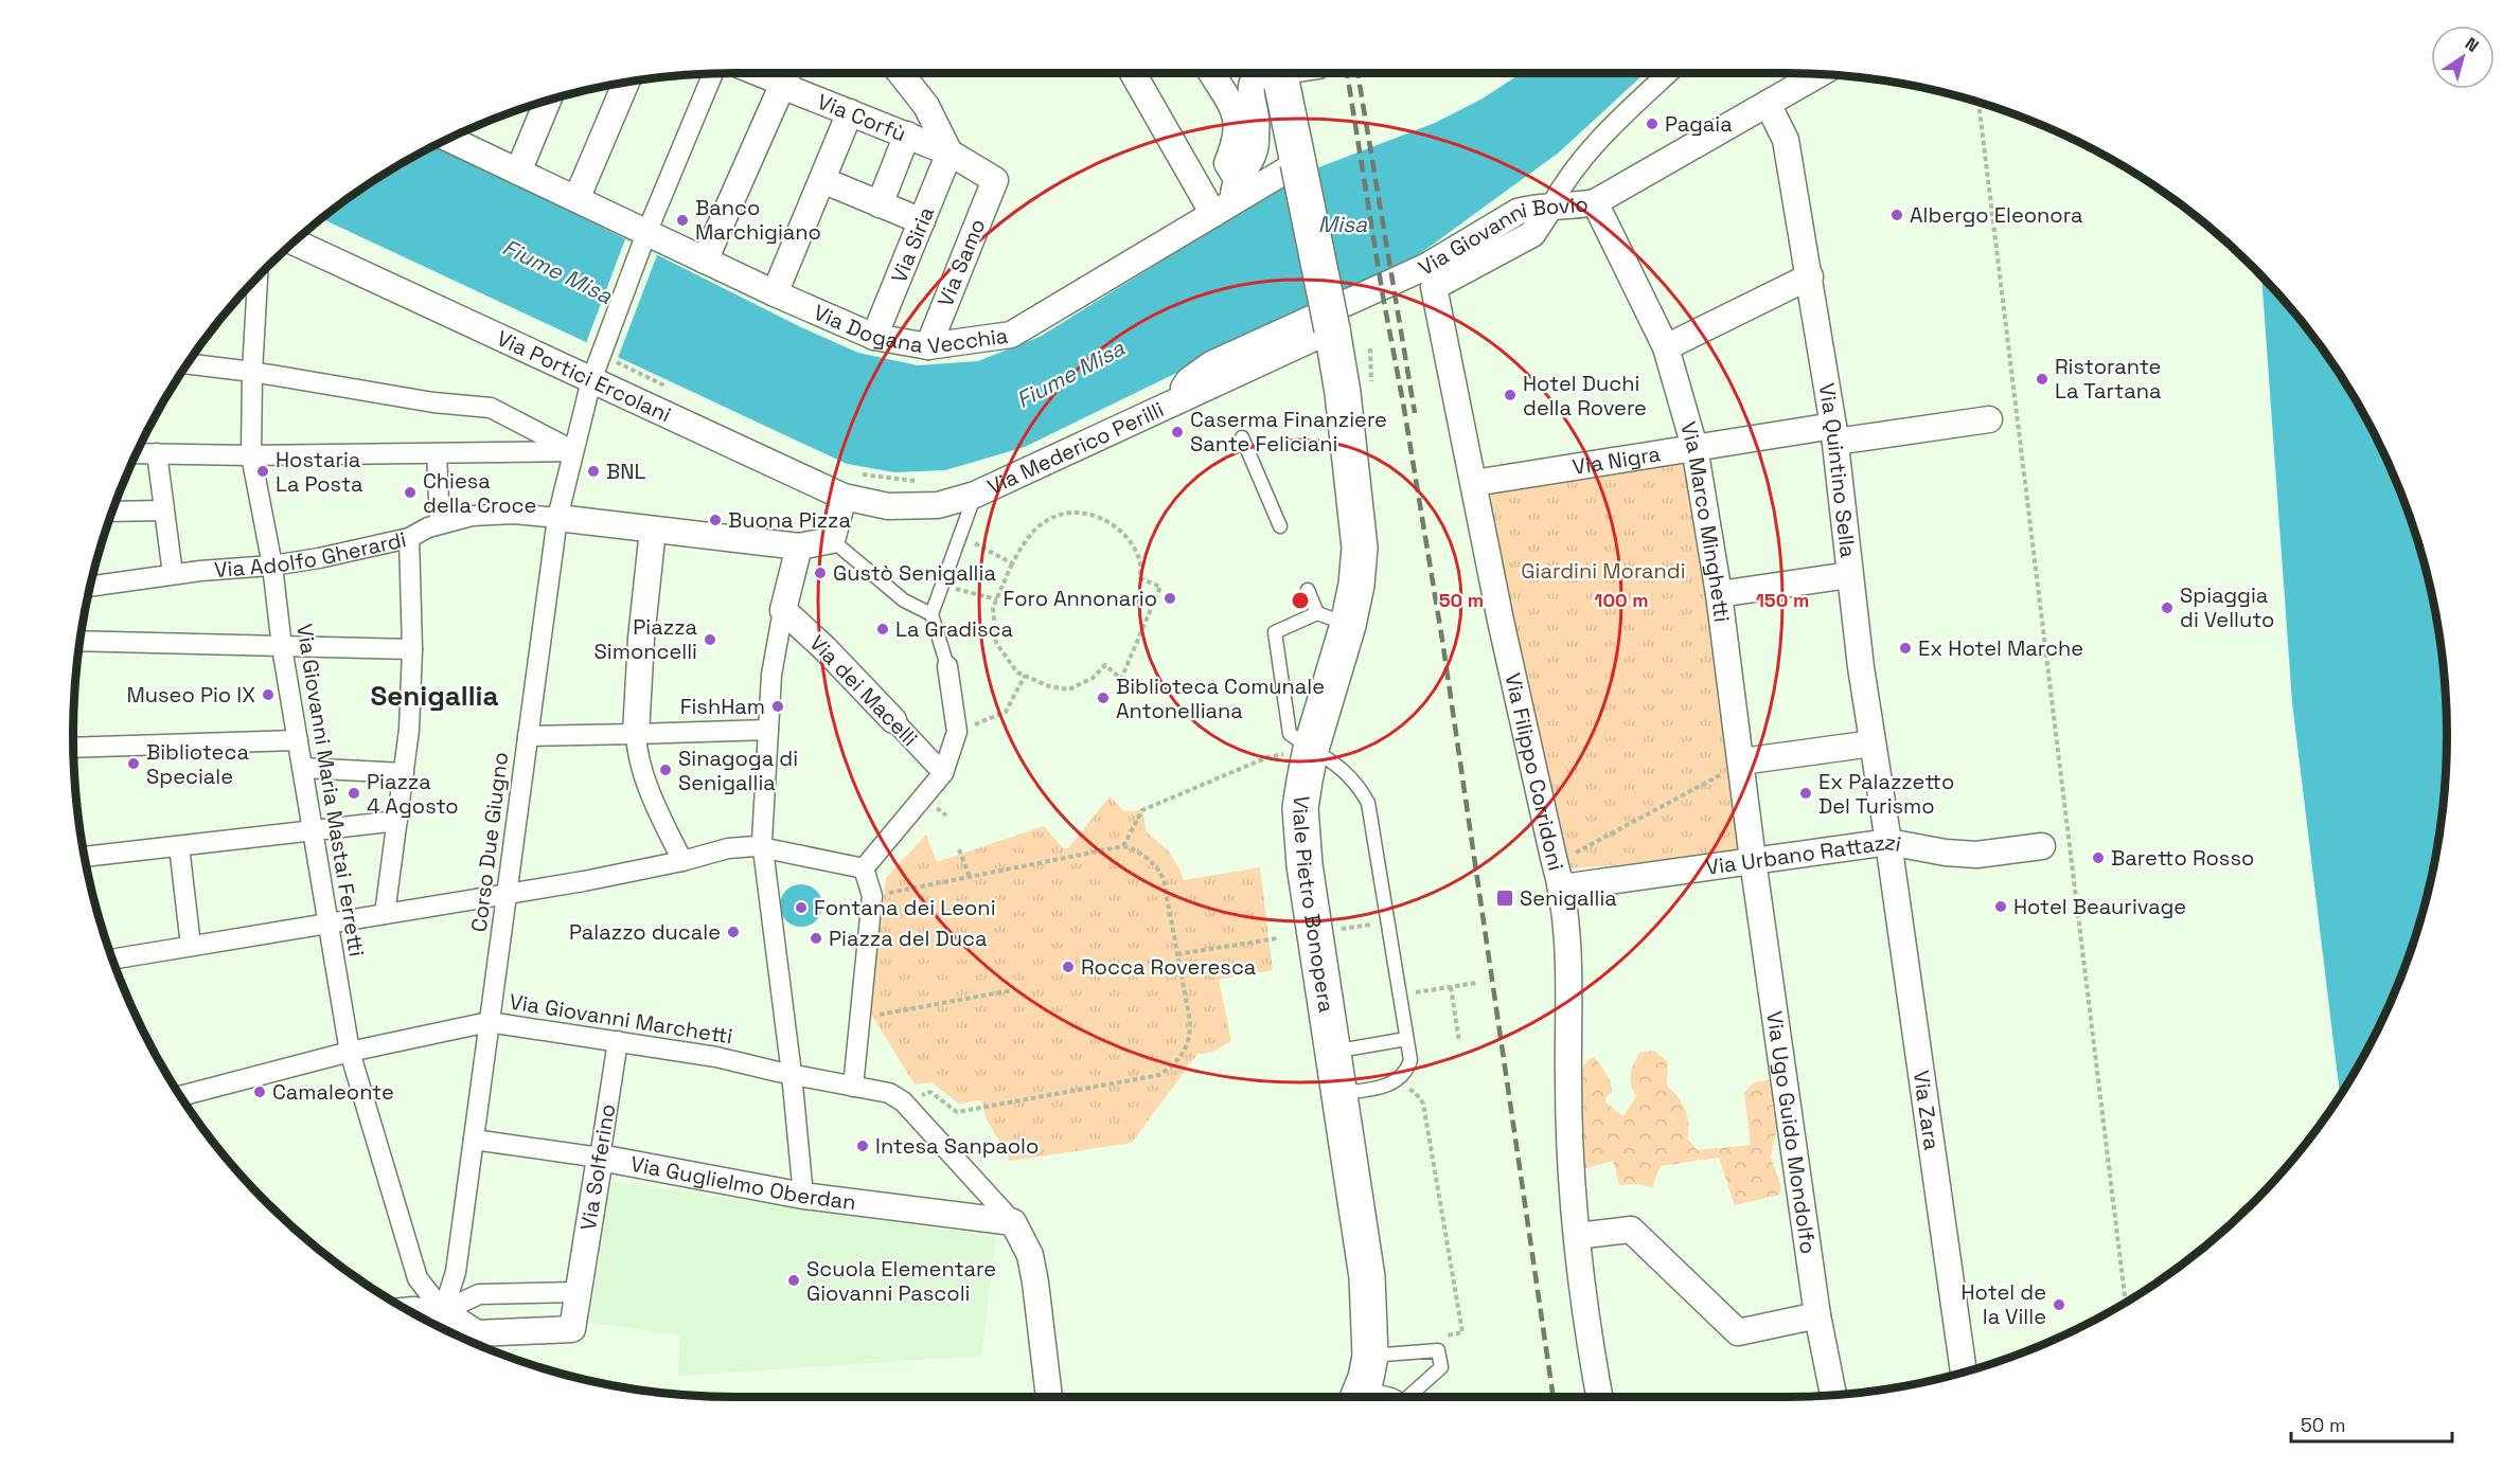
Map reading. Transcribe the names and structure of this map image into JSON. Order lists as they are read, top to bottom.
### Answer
{
  "streets": {
    "main road": ["Viale Pietro Bonopera"],
    "street": [
      "Via Corfù",
      "Via Giovanni Bovio",
      "Via Siria",
      "Via Samo",
      "Via Dogana Vecchia",
      "Via Portici Ercolani",
      "Via Mederico Perilli",
      "Via Nigra",
      "Via Quintino Sella",
      "Via Marco Minghetti",
      "Via Adolfo Gherardi",
      "Via dei Macelli",
      "Via Filippo Corridoni",
      "Via Giovanni Maria Mastai Ferretti",
      "Corso Due Giugno",
      "Via Urbano Rattazzi",
      "Via Giovanni Marchetti",
      "Via Zara",
      "Via Ugo Guido Mondolfo",
      "Via Solferino",
      "Via Guglielmo Oberdan"
    ]
  },
  "crossings": [
    ["Via Corfù", "Via Siria"],
    ["Via Corfù", "Via Samo"],
    ["Via Giovanni Bovio", "Via Mederico Perilli"],
    ["Via Giovanni Bovio", "Via Quintino Sella"],
    ["Via Giovanni Bovio", "Via Marco Minghetti"],
    ["Via Giovanni Bovio", "Via Filippo Corridoni"],
    ["Via Siria", "Via Dogana Vecchia"],
    ["Via Samo", "Via Dogana Vecchia"],
    ["Via Dogana Vecchia", "Corso Due Giugno"],
    ["Via Dogana Vecchia", "Viale Pietro Bonopera"],
    ["Via Portici Ercolani", "Via Mederico Perilli"],
    ["Via Portici Ercolani", "Corso Due Giugno"],
    ["Via Mederico Perilli", "Viale Pietro Bonopera"],
    ["Via Nigra", "Via Quintino Sella"],
    ["Via Nigra", "Via Marco Minghetti"],
    ["Via Nigra", "Via Filippo Corridoni"],
    ["Via Quintino Sella", "Via Urbano Rattazzi"],
    ["Via Quintino Sella", "Via Zara"],
    ["Via Marco Minghetti", "Via Urbano Rattazzi"],
    ["Via Marco Minghetti", "Via Ugo Guido Mondolfo"],
    ["Via Adolfo Gherardi", "Via Giovanni Maria Mastai Ferretti"],
    ["Via Adolfo Gherardi", "Corso Due Giugno"],
    ["Via Filippo Corridoni", "Via Urbano Rattazzi"],
    ["Via Giovanni Maria Mastai Ferretti", "Corso Due Giugno"],
    ["Via Giovanni Maria Mastai Ferretti", "Via Giovanni Marchetti"],
    ["Via Giovanni Maria Mastai Ferretti", "Via Solferino"],
    ["Corso Due Giugno", "Via Giovanni Marchetti"],
    ["Corso Due Giugno", "Via Solferino"],
    ["Corso Due Giugno", "Via Guglielmo Oberdan"],
    ["Via Urbano Rattazzi", "Via Zara"],
    ["Via Urbano Rattazzi", "Via Ugo Guido Mondolfo"],
    ["Via Giovanni Marchetti", "Via Solferino"],
    ["Via Giovanni Marchetti", "Via Guglielmo Oberdan"],
    ["Via Solferino", "Via Guglielmo Oberdan"]
  ],
  "districts": ["Senigallia"],
  "water": ["Misa", "Fiume Misa"],
  "parks": ["Giardini Morandi"],
  "places": {
    "other": [
      "Pagaia",
      "Albergo Eleonora",
      "Banco Marchigiano",
      "Ristorante La Tartana",
      "Hotel Duchi della Rovere",
      "Caserma Finanziere Sante Feliciani",
      "Hostaria La Posta",
      "BNL",
      "Chiesa della Croce",
      "Buona Pizza",
      "Gustò Senigallia",
      "Foro Annonario",
      "Spiaggia di Velluto",
      "La Gradisca",
      "Piazza Simoncelli",
      "Ex Hotel Marche",
      "Museo Pio IX",
      "Biblioteca Comunale Antonelliana",
      "FishHam",
      "Biblioteca Speciale",
      "Sinagoga di Senigallia",
      "Piazza 4 Agosto",
      "Ex Palazzetto Del Turismo",
      "Baretto Rosso",
      "Hotel Beaurivage",
      "Fontana dei Leoni",
      "Palazzo ducale",
      "Piazza del Duca",
      "Rocca Roveresca",
      "Camaleonte",
      "Intesa Sanpaolo",
      "Scuola Elementare Giovanni Pascoli",
      "Hotel de la Ville"
    ],
    "transit": ["Senigallia"]
  },
  "scale_bar": "50 m",
  "north": "top right",
  "rings": ["50 m", "100 m", "150 m"]
}
